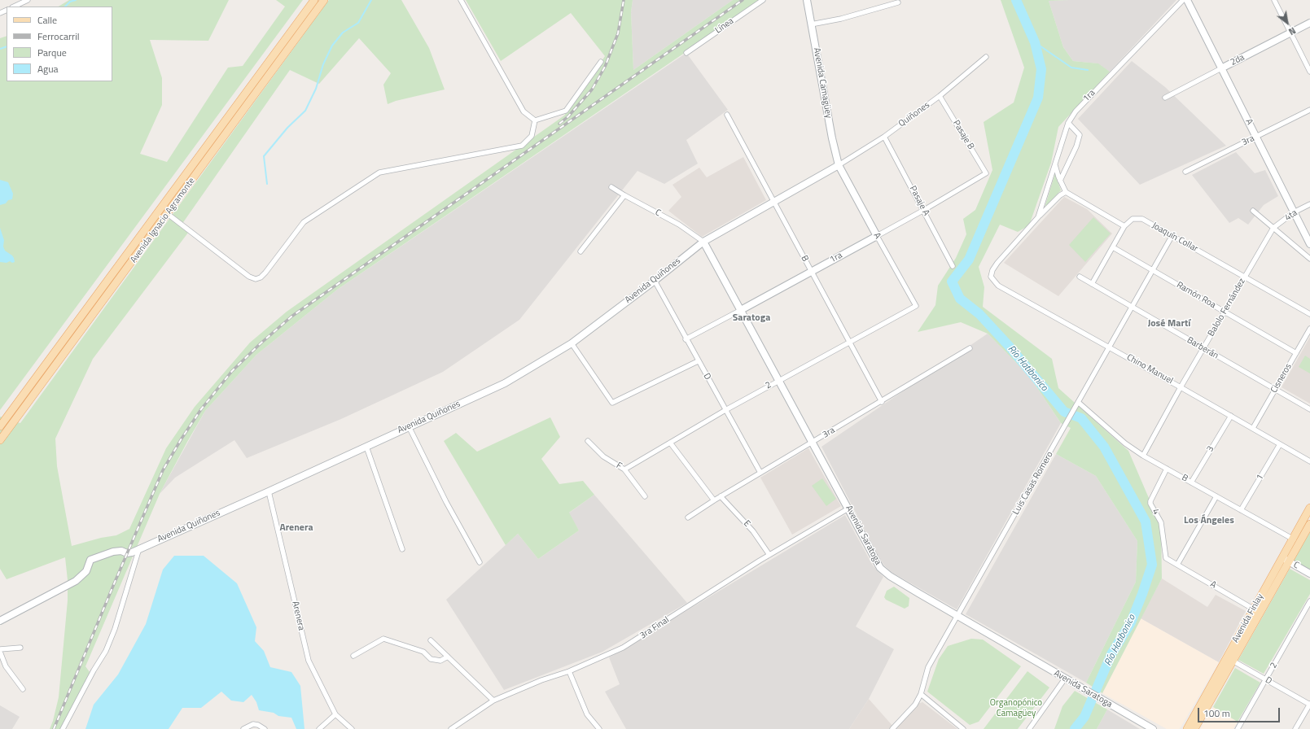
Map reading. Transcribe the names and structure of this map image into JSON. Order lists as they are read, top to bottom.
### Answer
{
  "streets": {
    "main road": [
      "2da",
      "Avenida Camagüey",
      "1ra",
      "A",
      "C",
      "Avenida Ignacio Agramonte",
      "Avenida Quiñones",
      "Avenida Saratoga",
      "Avenida Finlay"
    ],
    "street": [
      "Línea",
      "Quiñones",
      "Pasaje B",
      "3ra",
      "Pasaje A",
      "4ta",
      "Joaquín Collar",
      "B",
      "Ramón Roa",
      "Balolo Fernández",
      "Barberán",
      "Chino Manuel",
      "D",
      "Cisneros",
      "2",
      "3",
      "F",
      "1",
      "Luis Casas Romero",
      "4",
      "E",
      "Arenera",
      "3ra Final"
    ]
  },
  "crossings": [
    ["2da", "A"],
    ["Avenida Camagüey", "Quiñones"],
    ["Avenida Camagüey", "A"],
    ["Avenida Camagüey", "Avenida Quiñones"],
    ["1ra", "A"],
    ["1ra", "Pasaje B"],
    ["1ra", "Pasaje A"],
    ["1ra", "B"],
    ["1ra", "Chino Manuel"],
    ["1ra", "D"],
    ["1ra", "Avenida Saratoga"],
    ["Quiñones", "A"],
    ["Quiñones", "Pasaje B"],
    ["Quiñones", "Pasaje A"],
    ["Quiñones", "Avenida Quiñones"],
    ["A", "3ra"],
    ["A", "4ta"],
    ["A", "Avenida Quiñones"],
    ["A", "2"],
    ["A", "4"],
    ["A", "Avenida Finlay"],
    ["3ra", "B"],
    ["3ra", "D"],
    ["3ra", "E"],
    ["3ra", "Avenida Saratoga"],
    ["C", "Avenida Quiñones"],
    ["C", "Avenida Saratoga"],
    ["C", "Avenida Finlay"],
    ["4ta", "Balolo Fernández"],
    ["Joaquín Collar", "Balolo Fernández"],
    ["Joaquín Collar", "Luis Casas Romero"],
    ["B", "Avenida Quiñones"],
    ["B", "Balolo Fernández"],
    ["B", "2"],
    ["B", "3"],
    ["B", "1"],
    ["B", "Luis Casas Romero"],
    ["B", "4"],
    ["B", "Avenida Finlay"],
    ["Avenida Quiñones", "D"],
    ["Avenida Quiñones", "Avenida Saratoga"],
    ["Avenida Quiñones", "Arenera"],
    ["Ramón Roa", "Balolo Fernández"],
    ["Ramón Roa", "Cisneros"],
    ["Ramón Roa", "Luis Casas Romero"],
    ["Balolo Fernández", "Barberán"],
    ["Balolo Fernández", "Chino Manuel"],
    ["Barberán", "Cisneros"],
    ["Barberán", "Luis Casas Romero"],
    ["Chino Manuel", "Cisneros"],
    ["Chino Manuel", "3"],
    ["Chino Manuel", "1"],
    ["Chino Manuel", "Luis Casas Romero"],
    ["D", "2"],
    ["D", "Avenida Finlay"],
    ["2", "F"],
    ["2", "Avenida Saratoga"],
    ["Luis Casas Romero", "Avenida Saratoga"],
    ["E", "3ra Final"],
    ["Avenida Saratoga", "3ra Final"]
  ],
  "districts": [
    "Saratoga",
    "José Martí",
    "Los Ángeles",
    "Arenera"
  ],
  "water": ["Río Hatibonico"],
  "parks": ["Organopónico Camagüey"],
  "legend": [
    "Calle",
    "Ferrocarril",
    "Parque",
    "Agua"
  ],
  "scale_bar": "100 m",
  "north": "bottom right"
}
